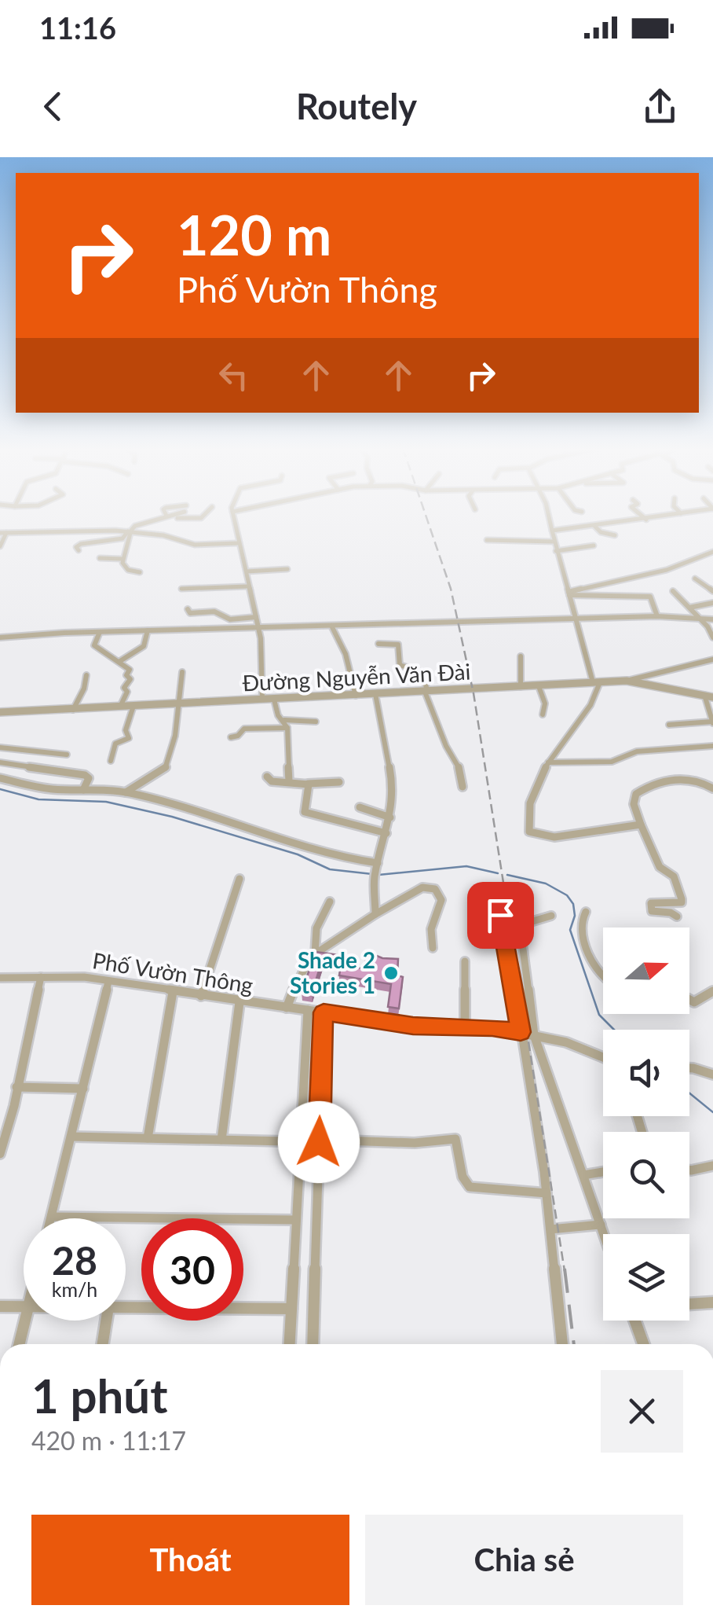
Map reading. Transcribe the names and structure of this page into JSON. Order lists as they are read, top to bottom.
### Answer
{
  "streets": {
    "street": ["Đường Nguyễn Văn Đài", "Phố Vườn Thông"]
  },
  "places": ["Shade 2 Stories 1"],
  "north": "right",
  "page": {
    "status": "11:16",
    "header": "Routely",
    "turn": ["120 m", "Phố Vườn Thông"],
    "speed": "28 km/h",
    "limit": "30",
    "heading": ["1 phút", "420 m · 11:17"],
    "buttons": ["Thoát", "Chia sẻ"]
  }
}
